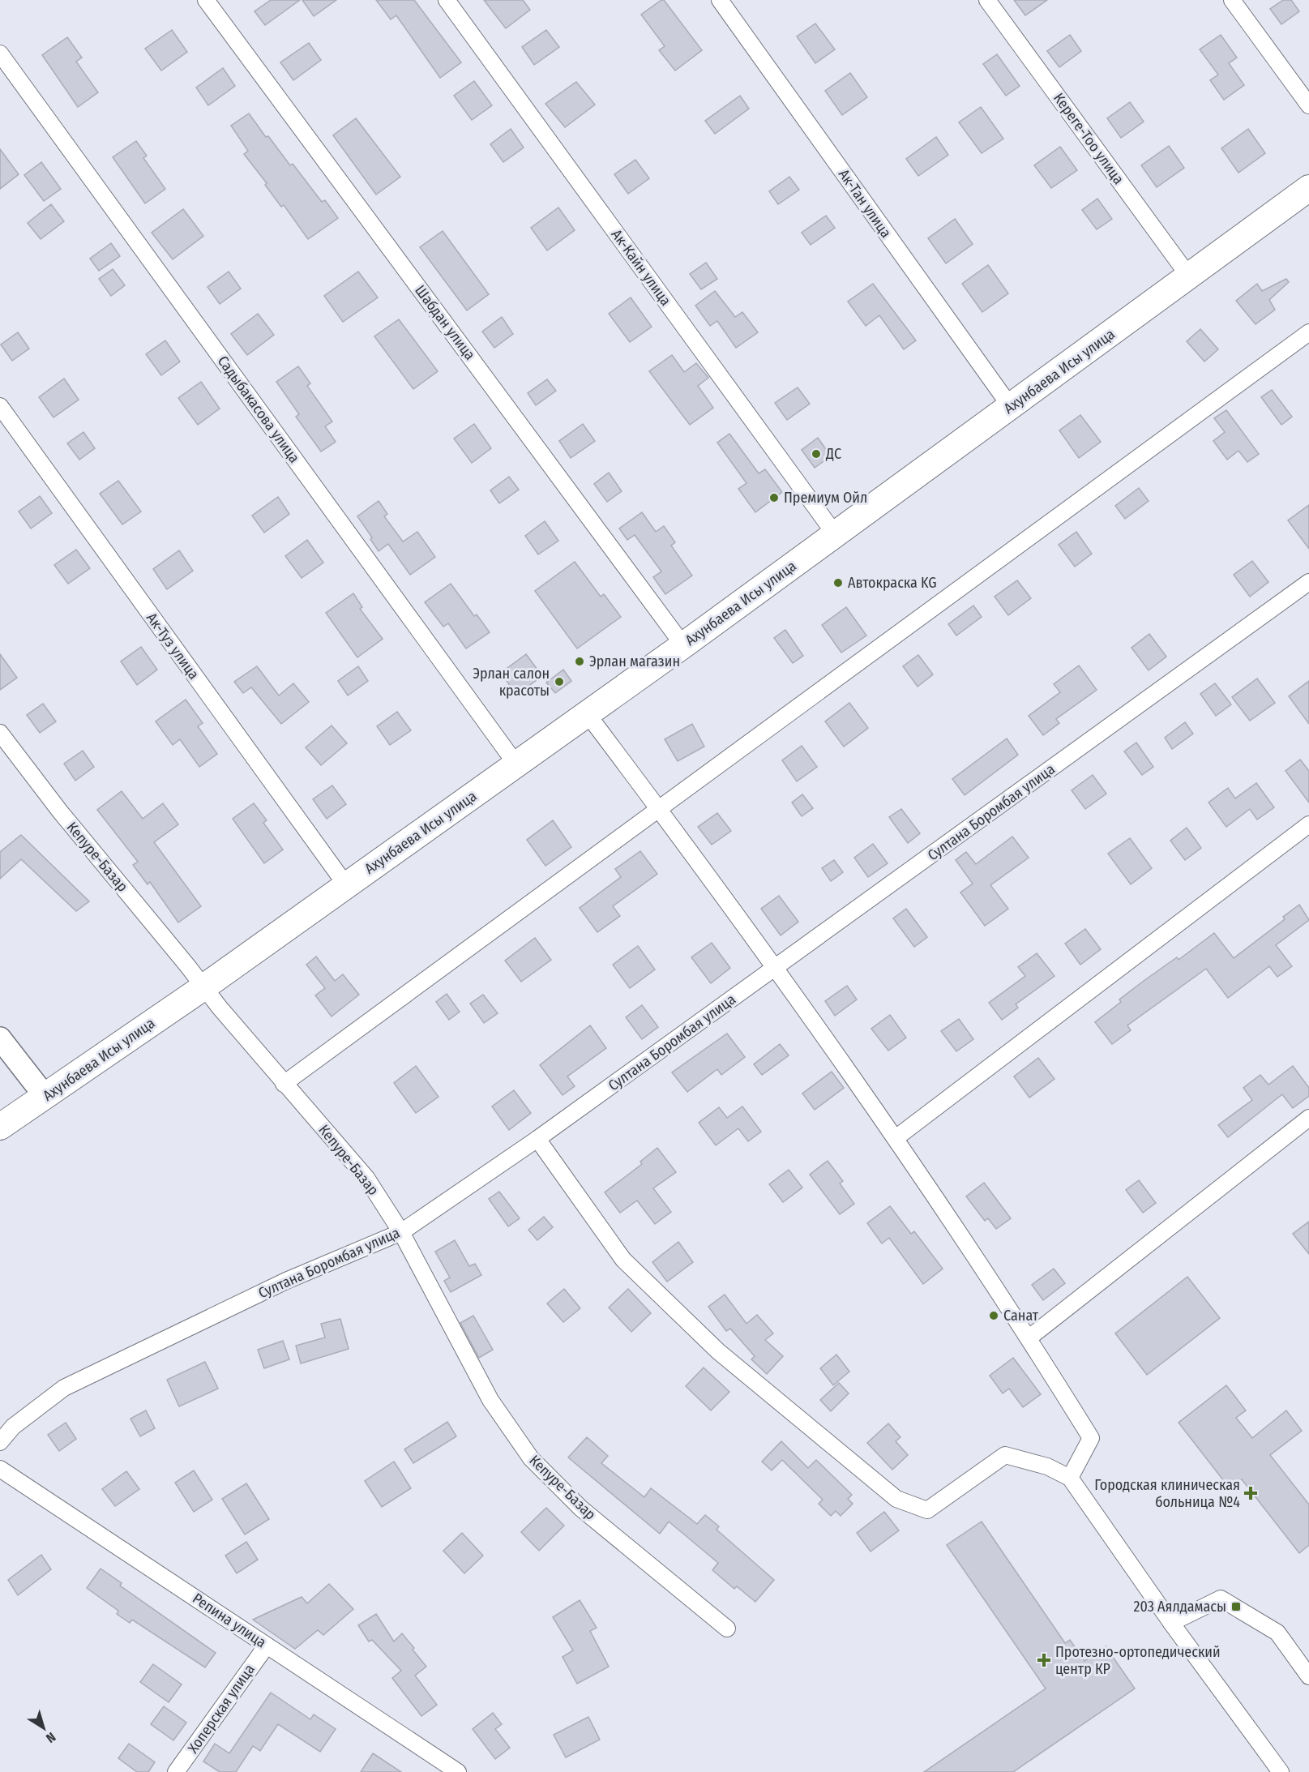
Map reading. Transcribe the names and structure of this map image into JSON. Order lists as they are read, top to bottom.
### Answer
{
  "streets": {
    "main road": ["Ахунбаева Исы улица"],
    "street": [
      "Кереге-Тоо улица",
      "Ак-Тан улица",
      "Ак-Кайн улица",
      "Шабдан улица",
      "Садыбакасова улица",
      "Ак-Туз улица",
      "Султана Боромбая улица",
      "Кепуре-Базар",
      "Репина улица",
      "Хоперская улица"
    ]
  },
  "crossings": [
    ["Кереге-Тоо улица", "Ахунбаева Исы улица"],
    ["Ак-Тан улица", "Ахунбаева Исы улица"],
    ["Ак-Кайн улица", "Ахунбаева Исы улица"],
    ["Шабдан улица", "Ахунбаева Исы улица"],
    ["Ахунбаева Исы улица", "Садыбакасова улица"],
    ["Ахунбаева Исы улица", "Ак-Туз улица"],
    ["Ахунбаева Исы улица", "Кепуре-Базар"],
    ["Султана Боромбая улица", "Кепуре-Базар"],
    ["Репина улица", "Хоперская улица"]
  ],
  "places": {
    "other": [
      "ДС",
      "Премиум Ойл",
      "Автокраска KG",
      "Эрлан магазин",
      "Эрлан салон красоты",
      "Санат"
    ],
    "health": ["Городская клиническая больница №4", "Протезно-ортопедический центр КР"],
    "transit": ["203 Аялдамасы"]
  },
  "north": "bottom right"
}
